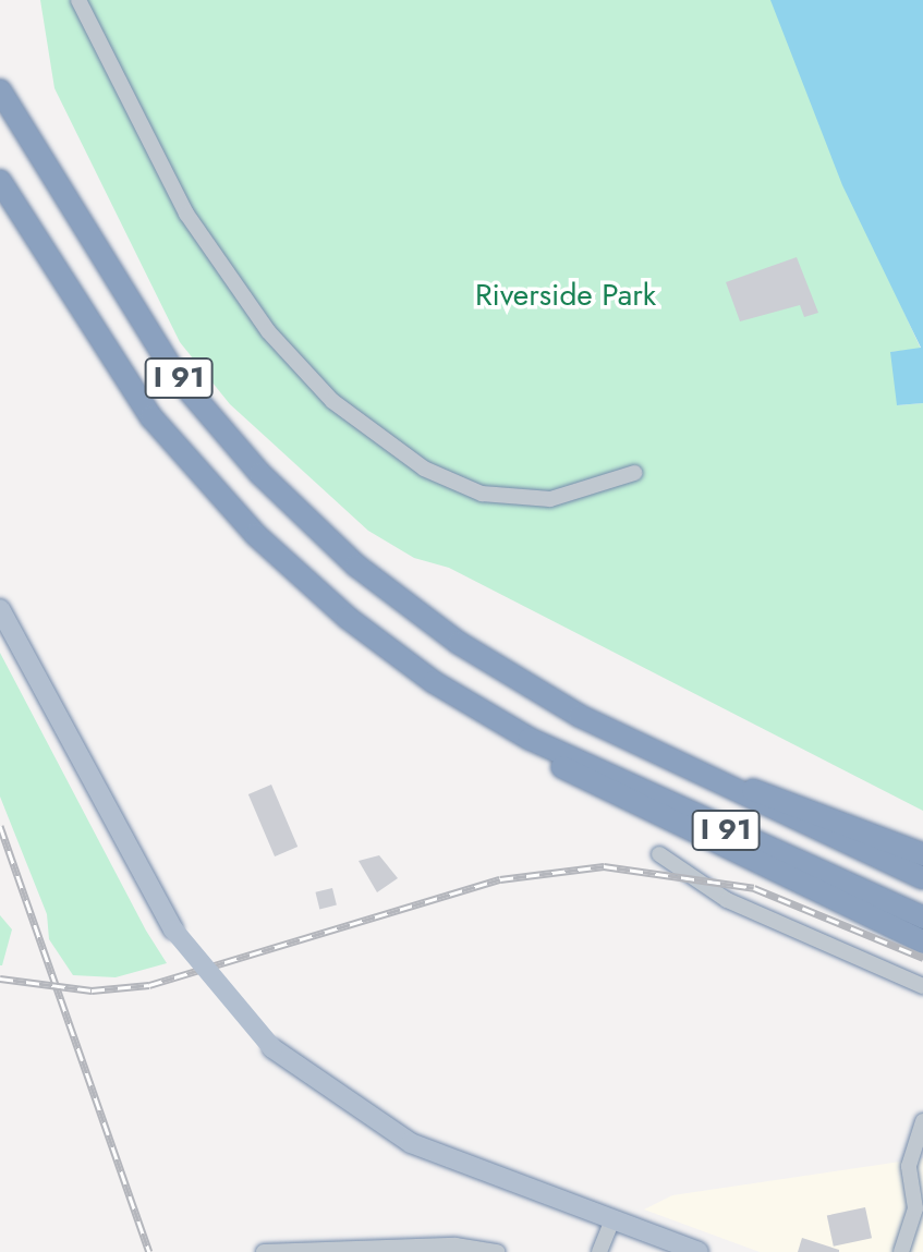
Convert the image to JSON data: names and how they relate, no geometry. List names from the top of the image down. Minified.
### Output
{"streets":{"highway":["I 91"]},"parks":["Riverside Park"]}
